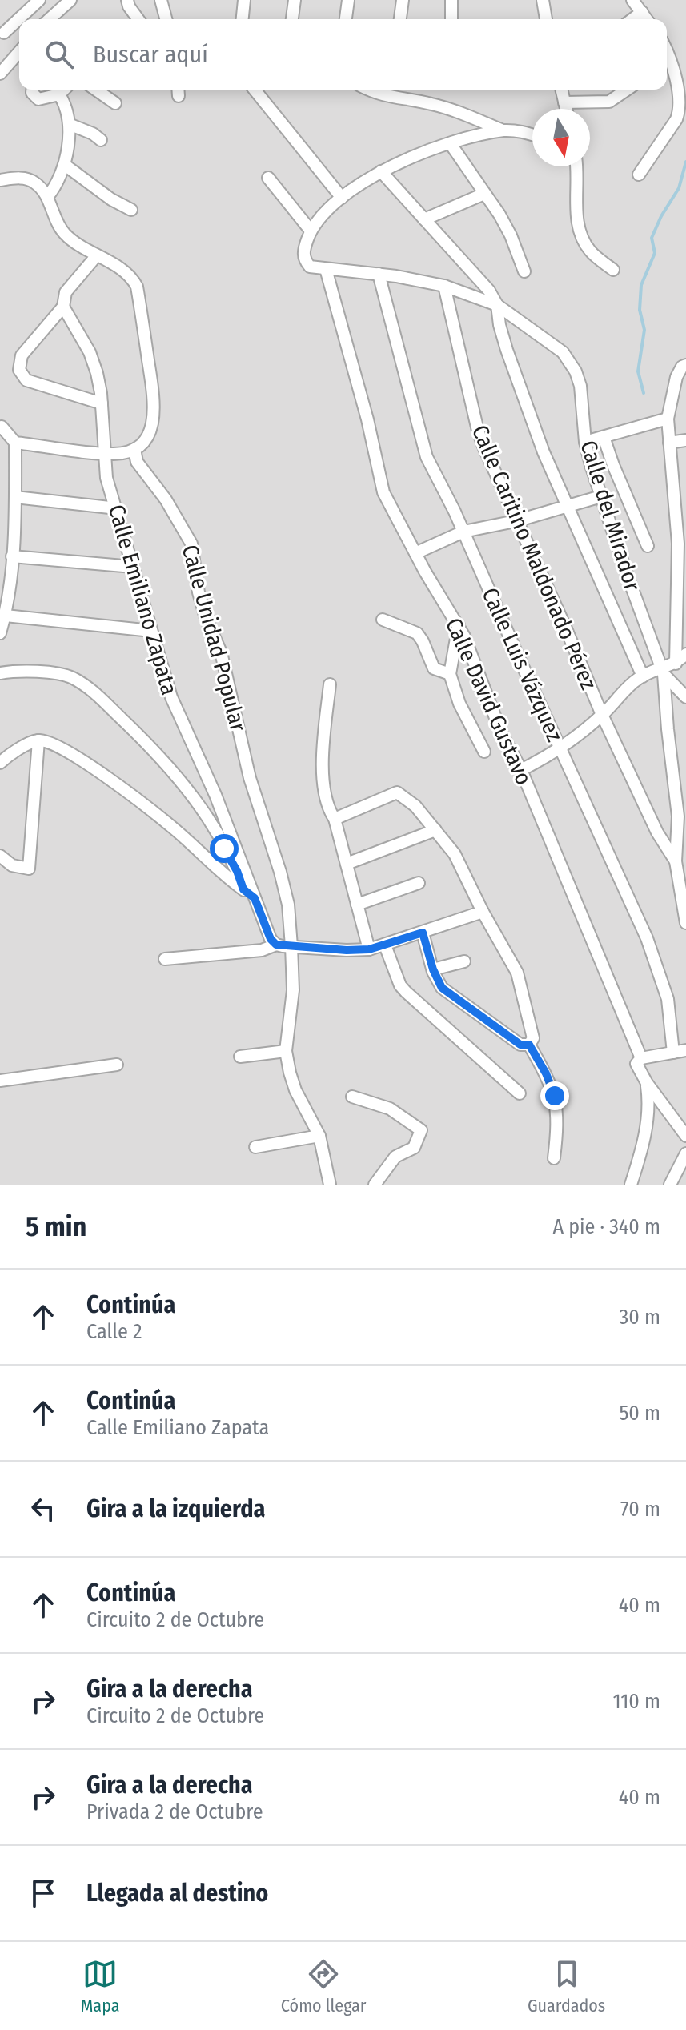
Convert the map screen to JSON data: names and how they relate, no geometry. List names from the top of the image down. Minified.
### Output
{"streets":{"street":["Calle del Mirador","Calle Caritino Maldonado Pérez","Calle Emiliano Zapata","Calle Unidad Popular","Calle Luis Vázquez","Calle David Gustavo"]},"crossings":[["Calle del Mirador","Calle Caritino Maldonado Pérez"],["Calle del Mirador","Calle Luis Vázquez"],["Calle del Mirador","Calle David Gustavo"]],"north":"bottom","page":{"search":"Buscar aquí","heading":["5 min","A pie · 340 m"],"list":[["Continúa","Calle 2","30 m"],["Continúa","Calle Emiliano Zapata","50 m"],["Gira a la izquierda","70 m"],["Continúa","Circuito 2 de Octubre","40 m"],["Gira a la derecha","Circuito 2 de Octubre","110 m"],["Gira a la derecha","Privada 2 de Octubre","40 m"],"Llegada al destino"],"nav":["Mapa","Cómo llegar","Guardados"]}}
